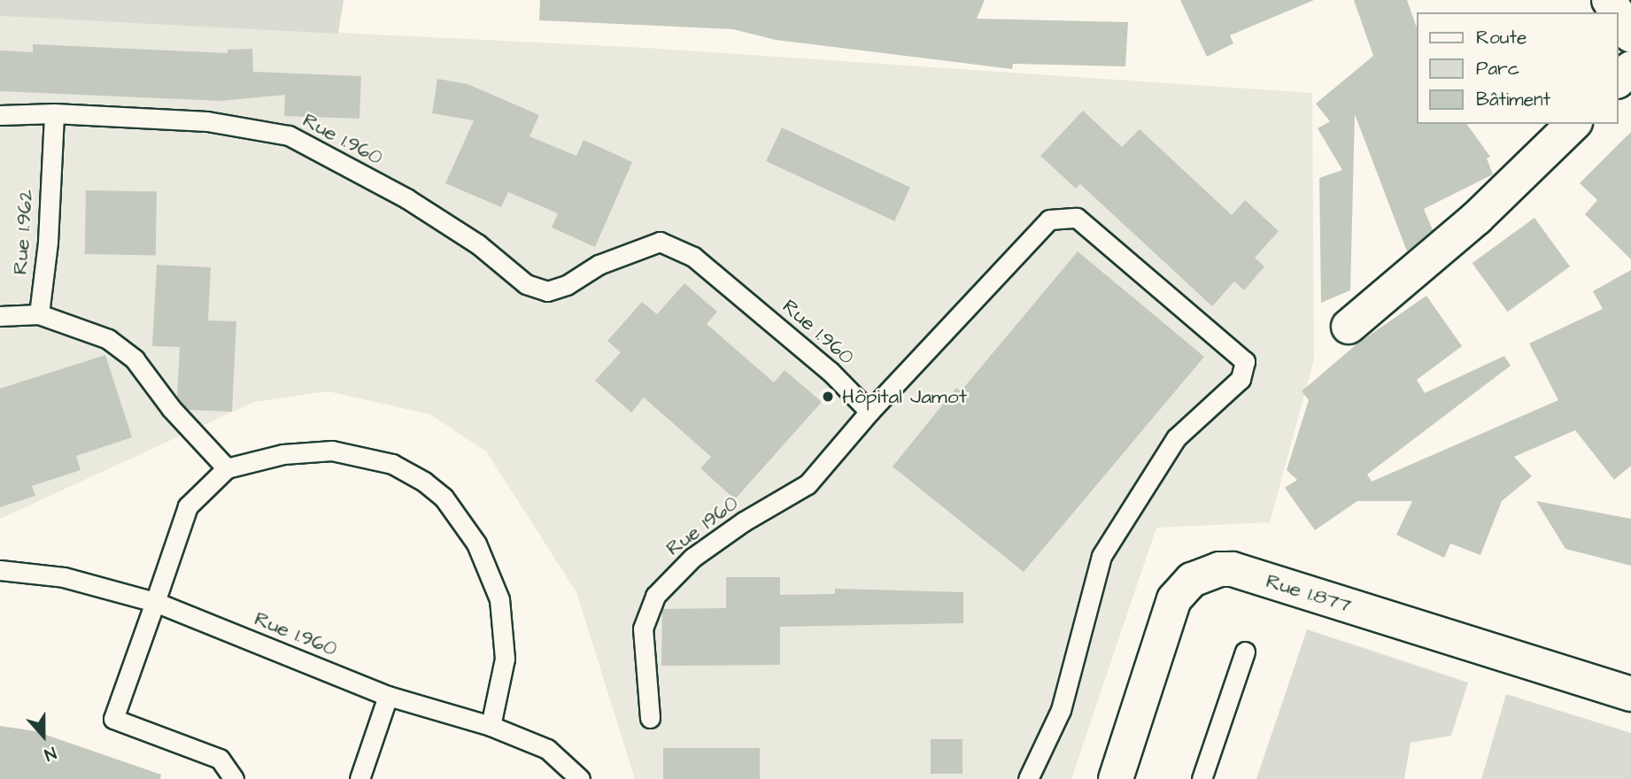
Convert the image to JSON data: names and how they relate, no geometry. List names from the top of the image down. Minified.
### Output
{"streets":{"street":["Rue 1.877"],"lane":["Rue 1.960","Rue 1.962","Rue 1960"]},"crossings":[["Rue 1.960","Rue 1.962"],["Rue 1.960","Rue 1960"]],"places":["Hôpital Jamot"],"legend":["Route","Parc","Bâtiment"],"north":"bottom"}
